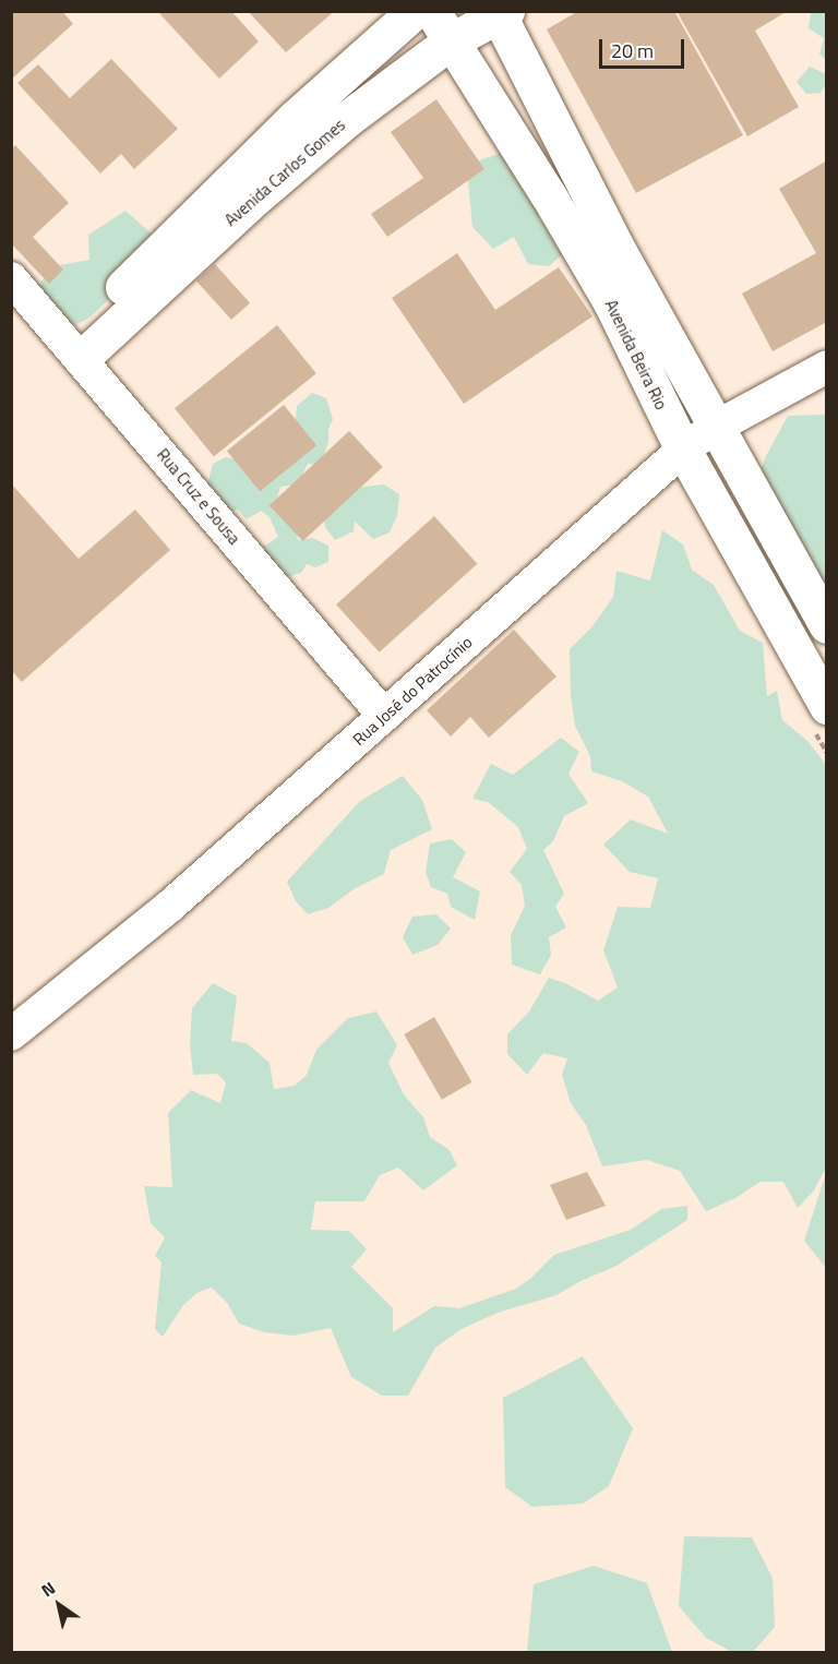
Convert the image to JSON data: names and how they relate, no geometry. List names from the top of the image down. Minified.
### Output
{"streets":{"main road":["Avenida Carlos Gomes","Avenida Beira Rio"],"street":["Rua Cruz e Sousa","Rua José do Patrocínio"]},"crossings":[["Avenida Carlos Gomes","Avenida Beira Rio"],["Avenida Carlos Gomes","Rua Cruz e Sousa"],["Avenida Beira Rio","Rua José do Patrocínio"],["Rua Cruz e Sousa","Rua José do Patrocínio"]],"scale_bar":"20 m","north":"top left"}
